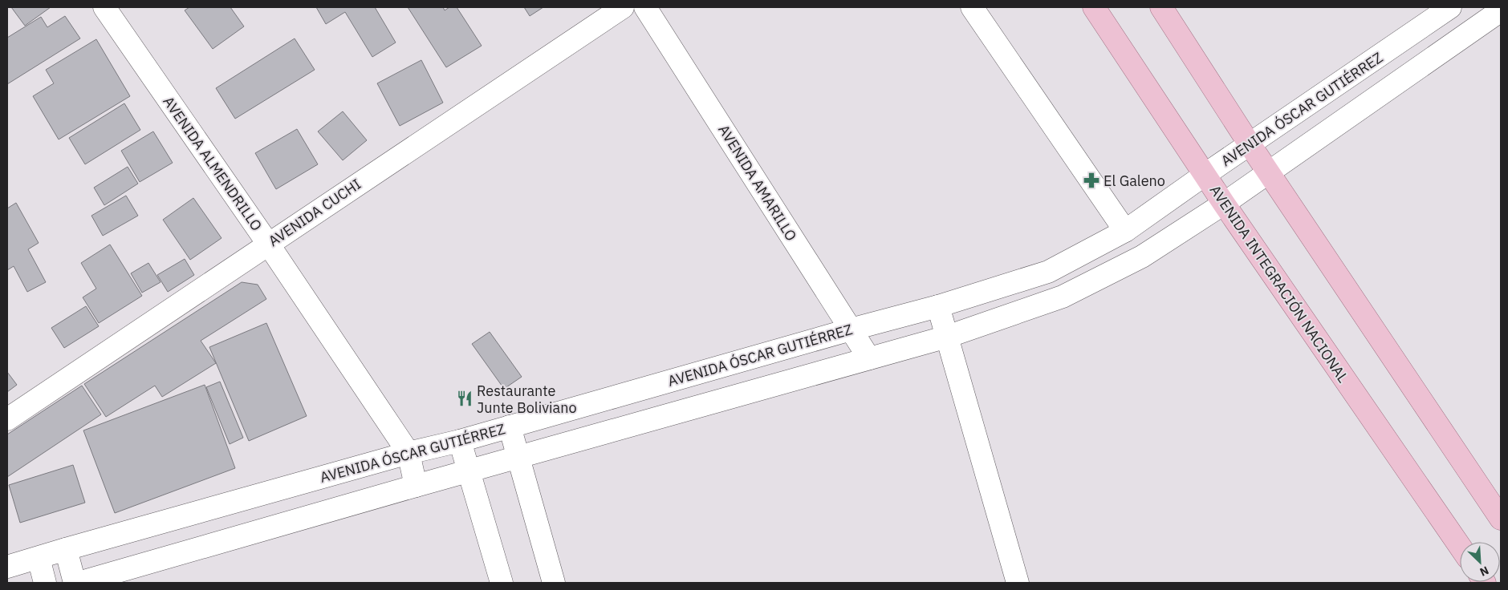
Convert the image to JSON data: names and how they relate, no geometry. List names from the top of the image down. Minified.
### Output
{"streets":{"main road":["AVENIDA INTEGRACIÓN NACIONAL"],"street":["AVENIDA ÓSCAR GUTIÉRREZ","AVENIDA ALMENDRILLO","AVENIDA AMARILLO","AVENIDA CUCHI"]},"crossings":[["AVENIDA ÓSCAR GUTIÉRREZ","AVENIDA ALMENDRILLO"],["AVENIDA ÓSCAR GUTIÉRREZ","AVENIDA AMARILLO"],["AVENIDA ÓSCAR GUTIÉRREZ","AVENIDA INTEGRACIÓN NACIONAL"],["AVENIDA ALMENDRILLO","AVENIDA CUCHI"]],"places":{"pharmacy":["El Galeno"],"restaurant":["Restaurante Junte Boliviano"]},"north":"bottom right"}
